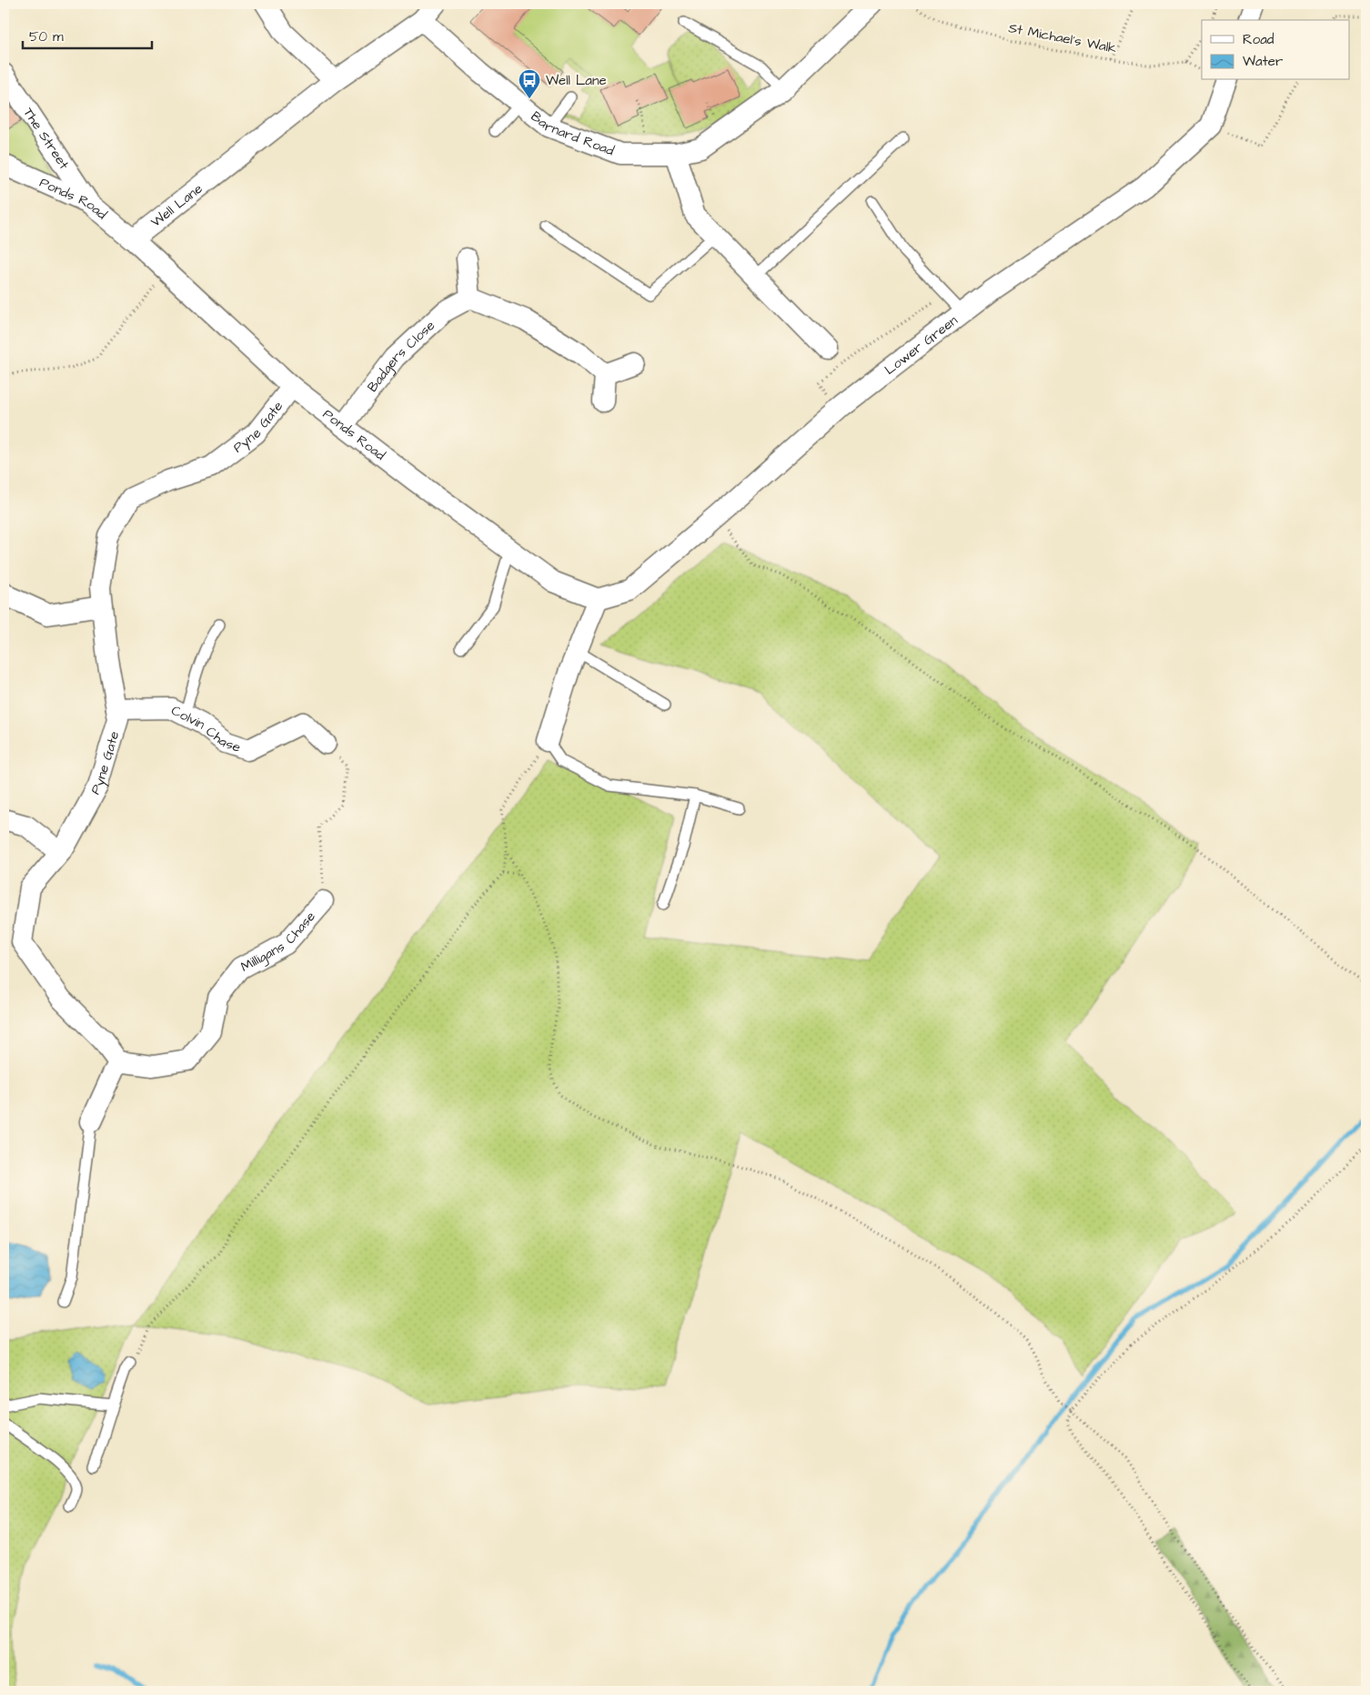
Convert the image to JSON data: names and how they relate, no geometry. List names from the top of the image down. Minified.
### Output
{"streets":{"street":["Barnard Road","The Street","Ponds Road","Well Lane","Lower Green","Badgers Close","Pyne Gate","Colvin Chase","Milligans Chase"],"path":["St Michael's Walk"]},"crossings":[["Barnard Road","Well Lane"],["The Street","Ponds Road"],["Ponds Road","Well Lane"],["Ponds Road","Lower Green"],["Ponds Road","Badgers Close"],["Ponds Road","Pyne Gate"],["Pyne Gate","Colvin Chase"],["Pyne Gate","Milligans Chase"]],"places":{"bus stop":["Well Lane"]},"legend":["Road","Water"],"scale_bar":"50 m"}
